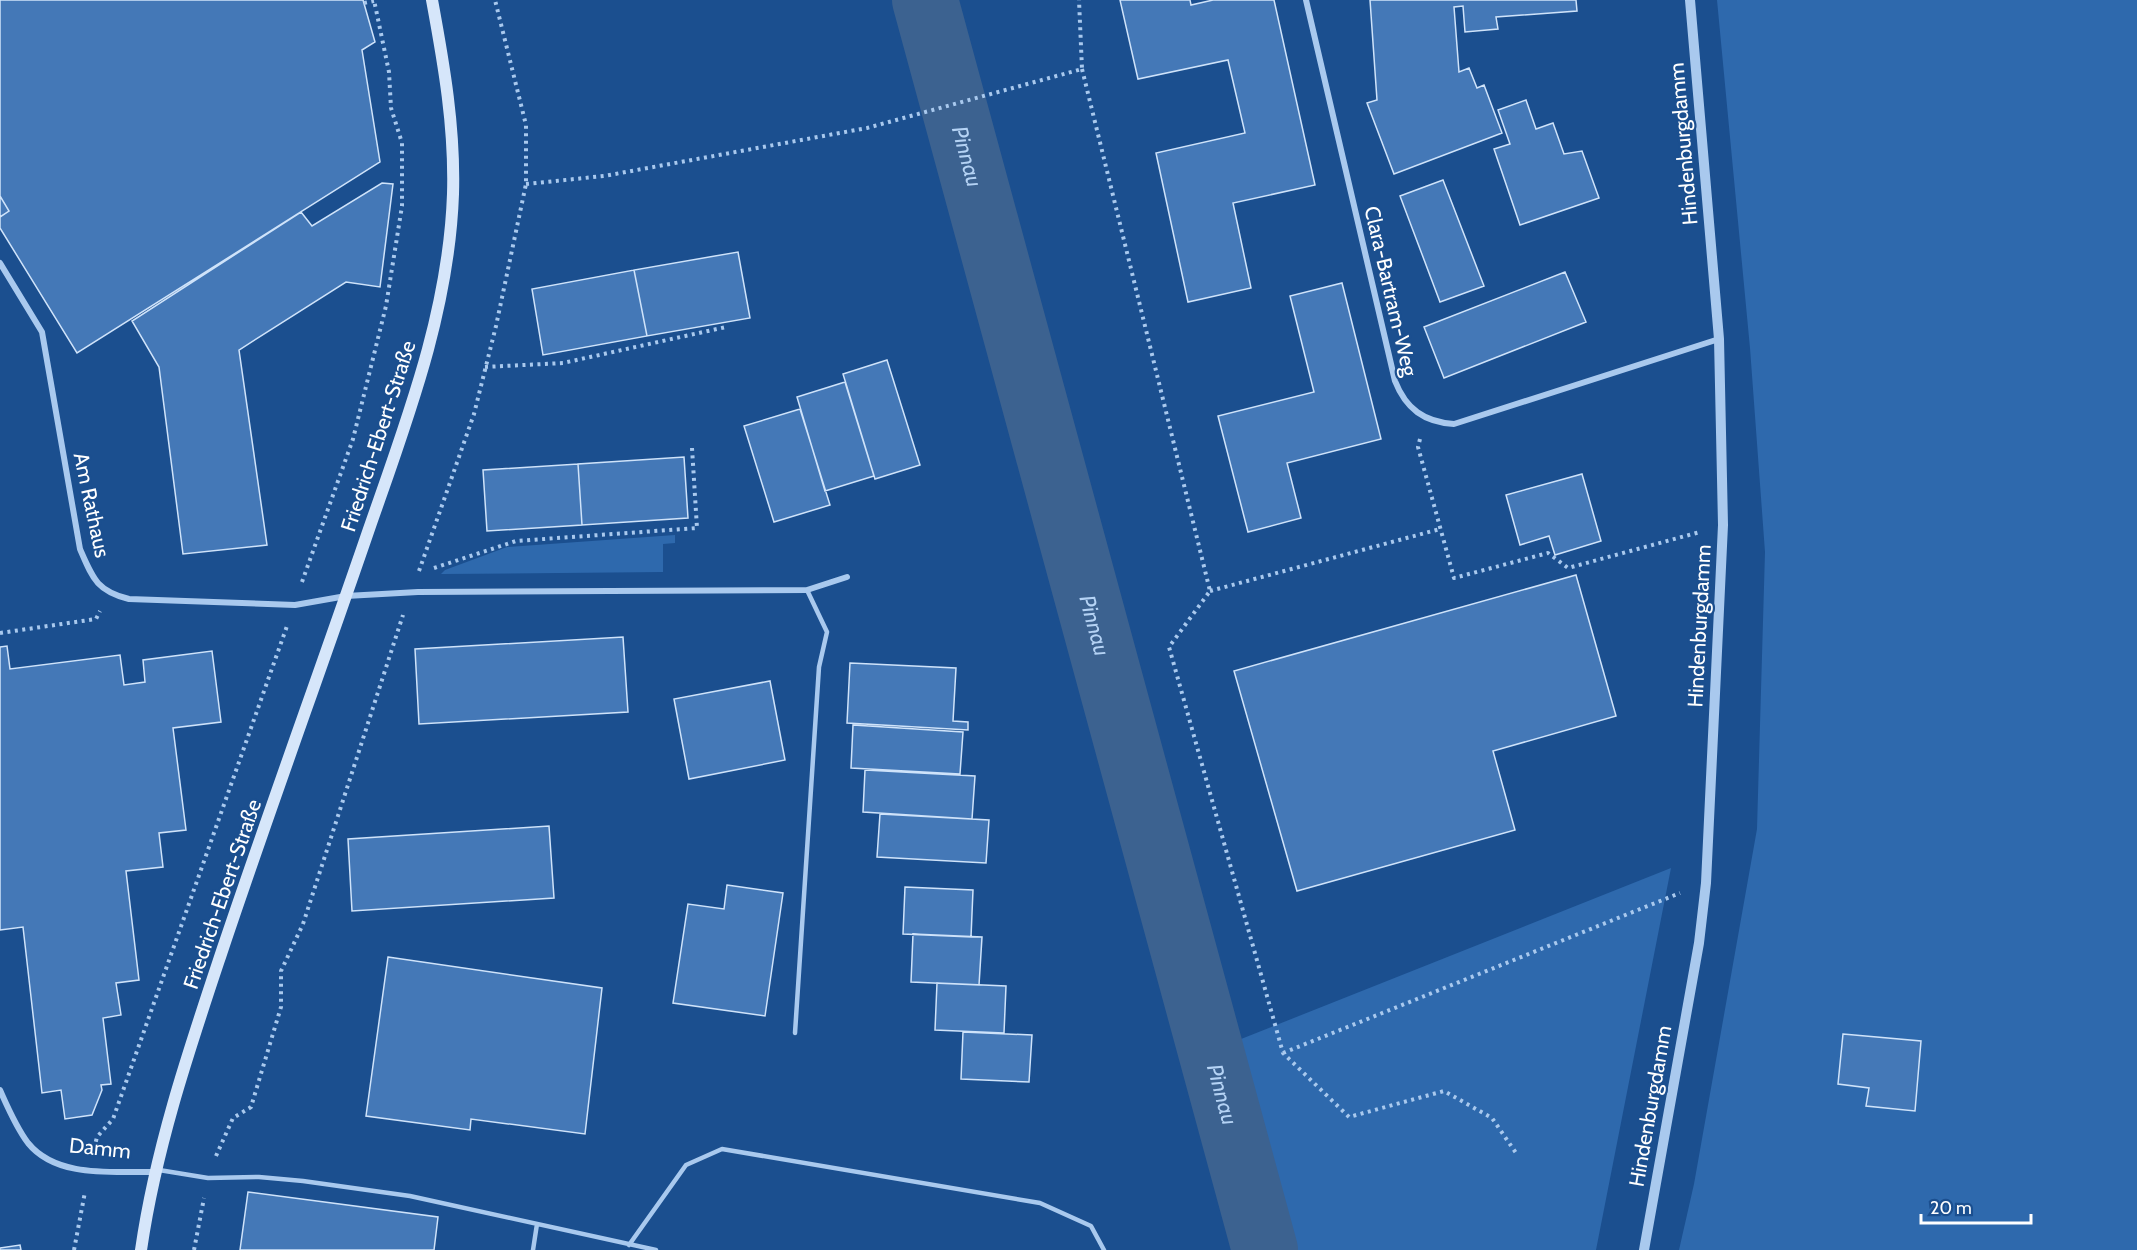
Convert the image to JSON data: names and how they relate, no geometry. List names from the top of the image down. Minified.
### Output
{"streets":{"main road":["Friedrich-Ebert-Straße","Damm"],"street":["Hindenburgdamm","Clara-Bartram-Weg","Am Rathaus"]},"crossings":[["Friedrich-Ebert-Straße","Damm"]],"water":["Pinnau"],"scale_bar":"20 m"}
